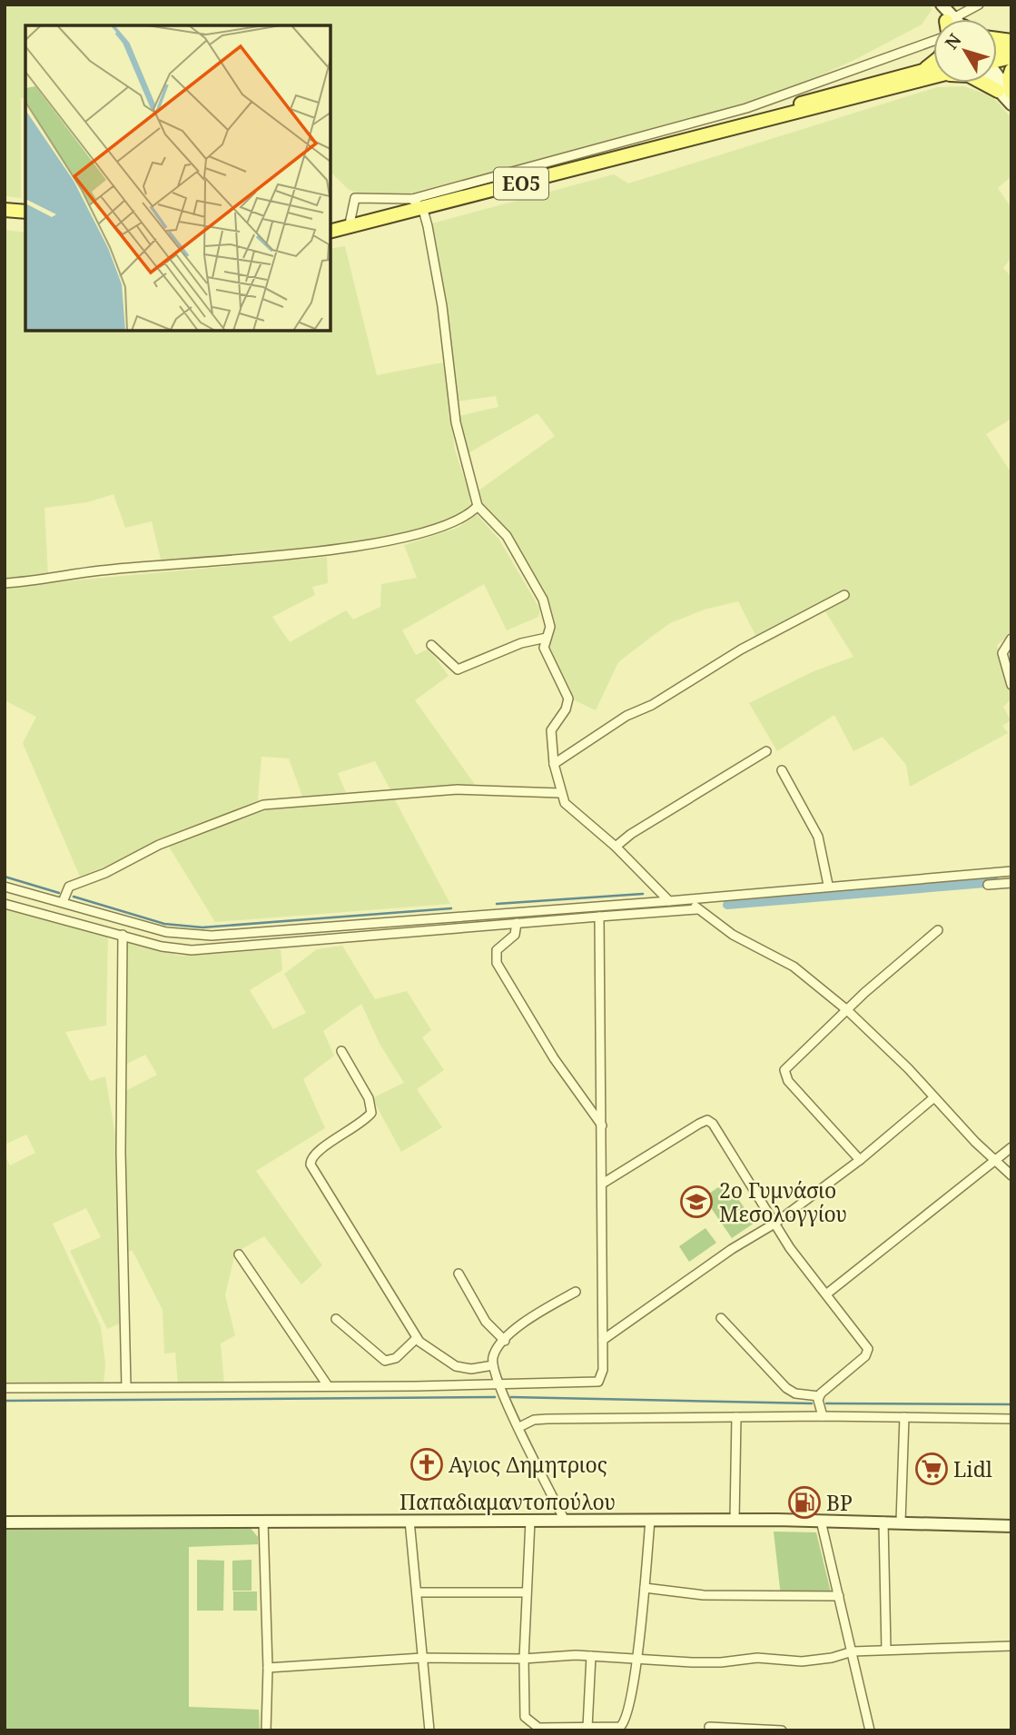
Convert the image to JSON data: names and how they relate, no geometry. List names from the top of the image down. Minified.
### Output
{"streets":{"main road":["ΕΟ5","Παπαδιαμαντοπούλου"]},"places":{"school or university":["2ο Γυμνάσιο Μεσολογγίου"],"church":["Αγιος Δημητριος"],"supermarket":["Lidl"],"fuel station":["BP"]},"north":"top left"}
